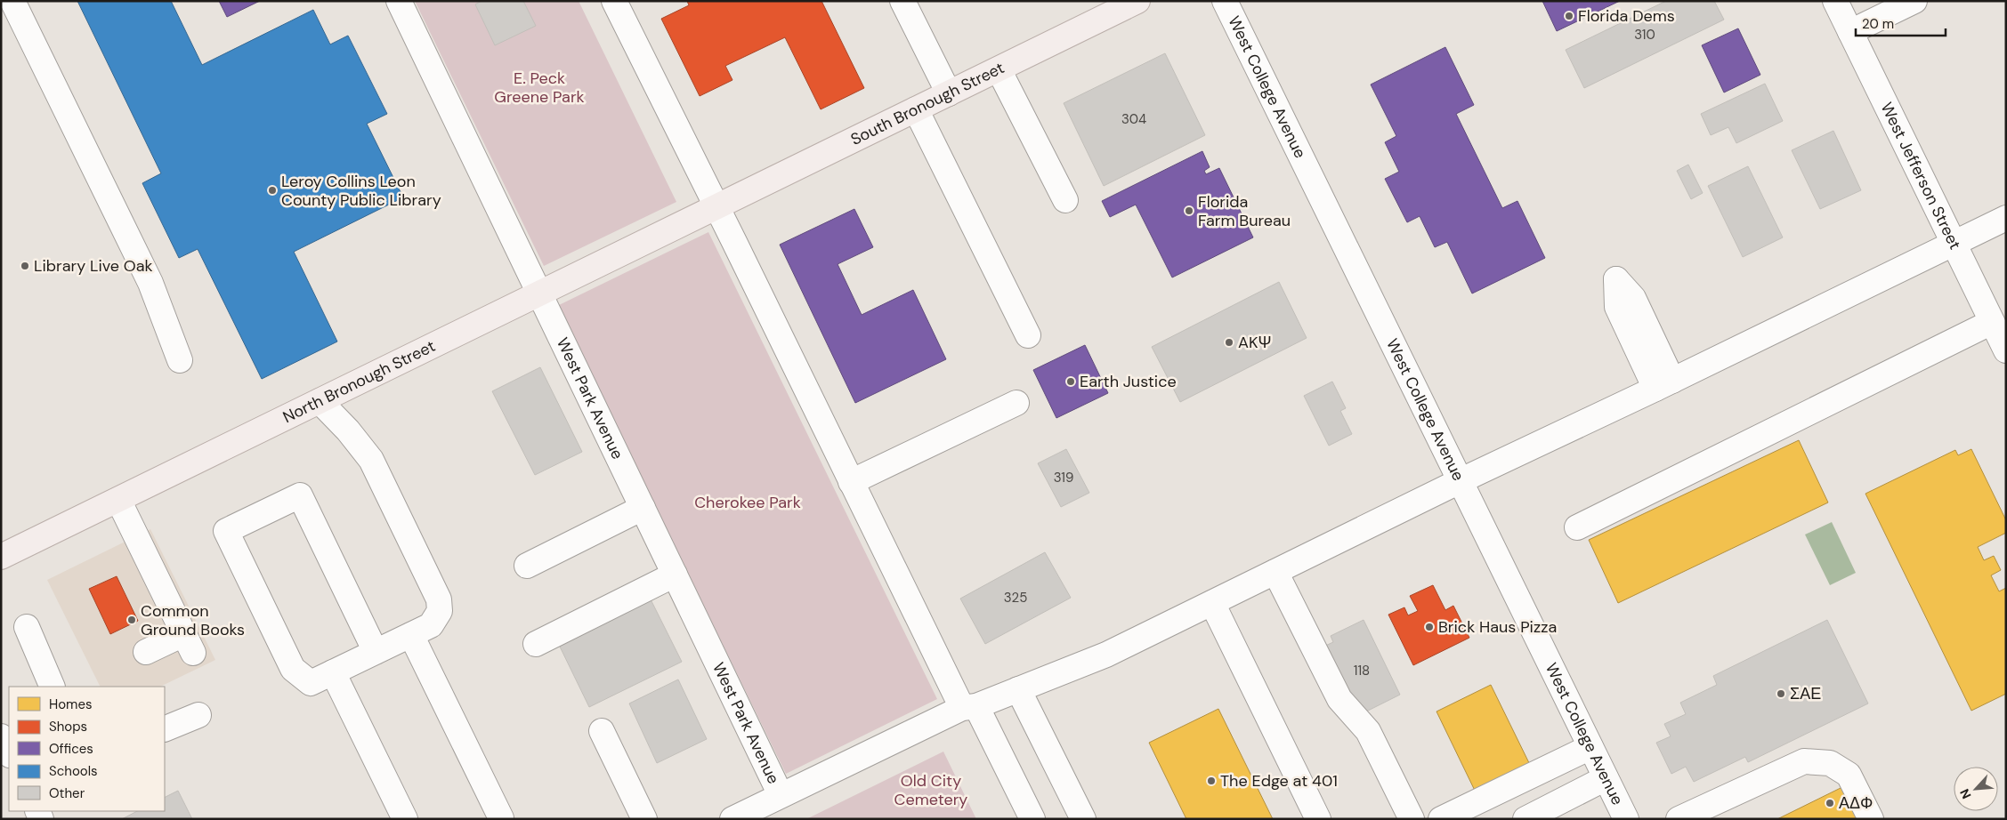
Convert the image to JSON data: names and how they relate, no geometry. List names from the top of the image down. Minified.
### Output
{"streets":{"main road":["South Bronough Street","North Bronough Street"],"street":["West College Avenue","West Jefferson Street","West Park Avenue"]},"crossings":[["South Bronough Street","North Bronough Street"],["North Bronough Street","West Park Avenue"]],"parks":["E. Peck Greene Park","Cherokee Park","Old City Cemetery"],"places":["Florida Dems","Leroy Collins Leon County Public Library","Florida Farm Bureau","Library Live Oak","AKΨ","Earth Justice","Common Ground Books","Brick Haus Pizza","ΣΑΕ","The Edge at 401","ΑΔΦ"],"house_numbers":["310","304","319","325","118"],"legend":["Homes","Shops","Offices","Schools","Other"],"scale_bar":"20 m","north":"bottom left"}
